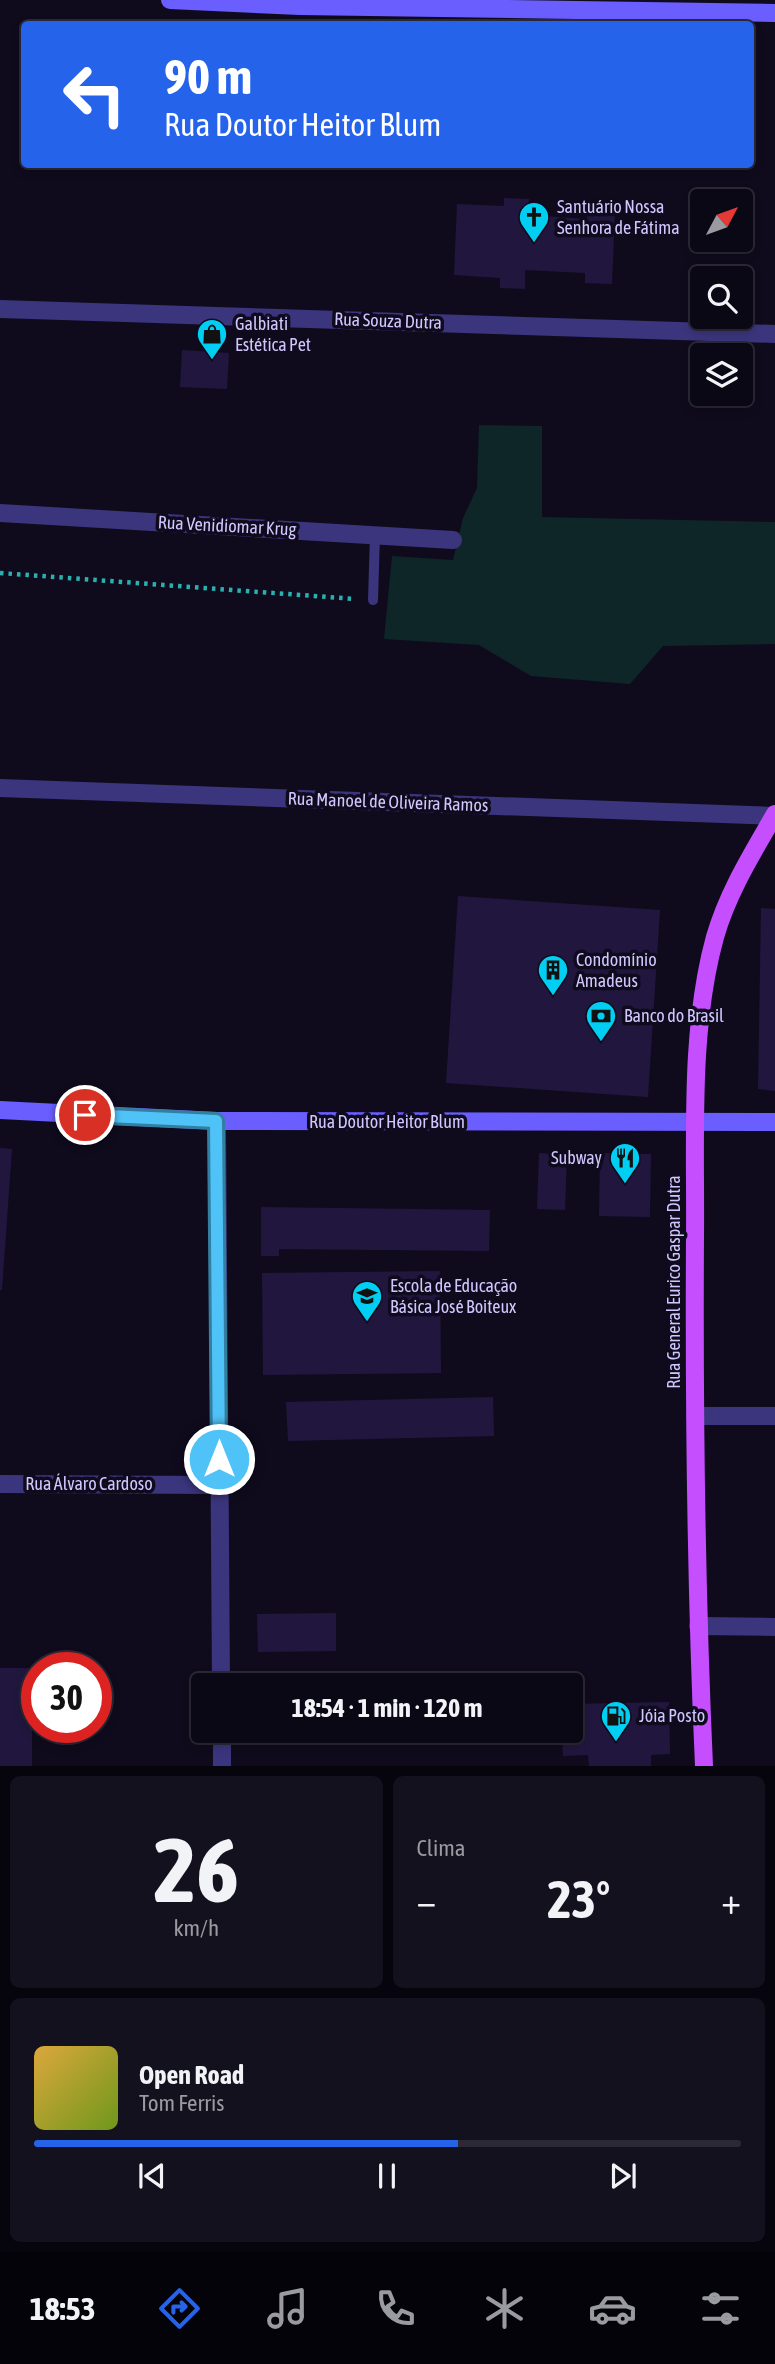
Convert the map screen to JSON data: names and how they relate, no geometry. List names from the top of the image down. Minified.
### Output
{"streets":{"main road":["Rua General Eurico Gaspar Dutra"],"street":["Rua Souza Dutra","Rua Venidiomar Krug","Rua Manoel de Oliveira Ramos","Rua Doutor Heitor Blum","Rua Álvaro Cardoso"]},"crossings":[["Rua Manoel de Oliveira Ramos","Rua General Eurico Gaspar Dutra"],["Rua Doutor Heitor Blum","Rua General Eurico Gaspar Dutra"]],"places":{"church":["Santuário Nossa Senhora de Fátima"],"shop":["Galbiati Estética Pet"],"building":["Condomínio Amadeus"],"bank":["Banco do Brasil"],"restaurant":["Subway"],"school or university":["Escola de Educação Básica José Boiteux"],"fuel station":["Jóia Posto"]},"north":"top right","page":{"turn":["90 m","Rua Doutor Heitor Blum"],"limit":"30","trip":"18:54 · 1 min · 120 m","tile":[["26","km/h"],"Clima"],"heat":["−","23°","+"],"song":["Open Road","Tom Ferris"],"tabs":"18:53"}}
